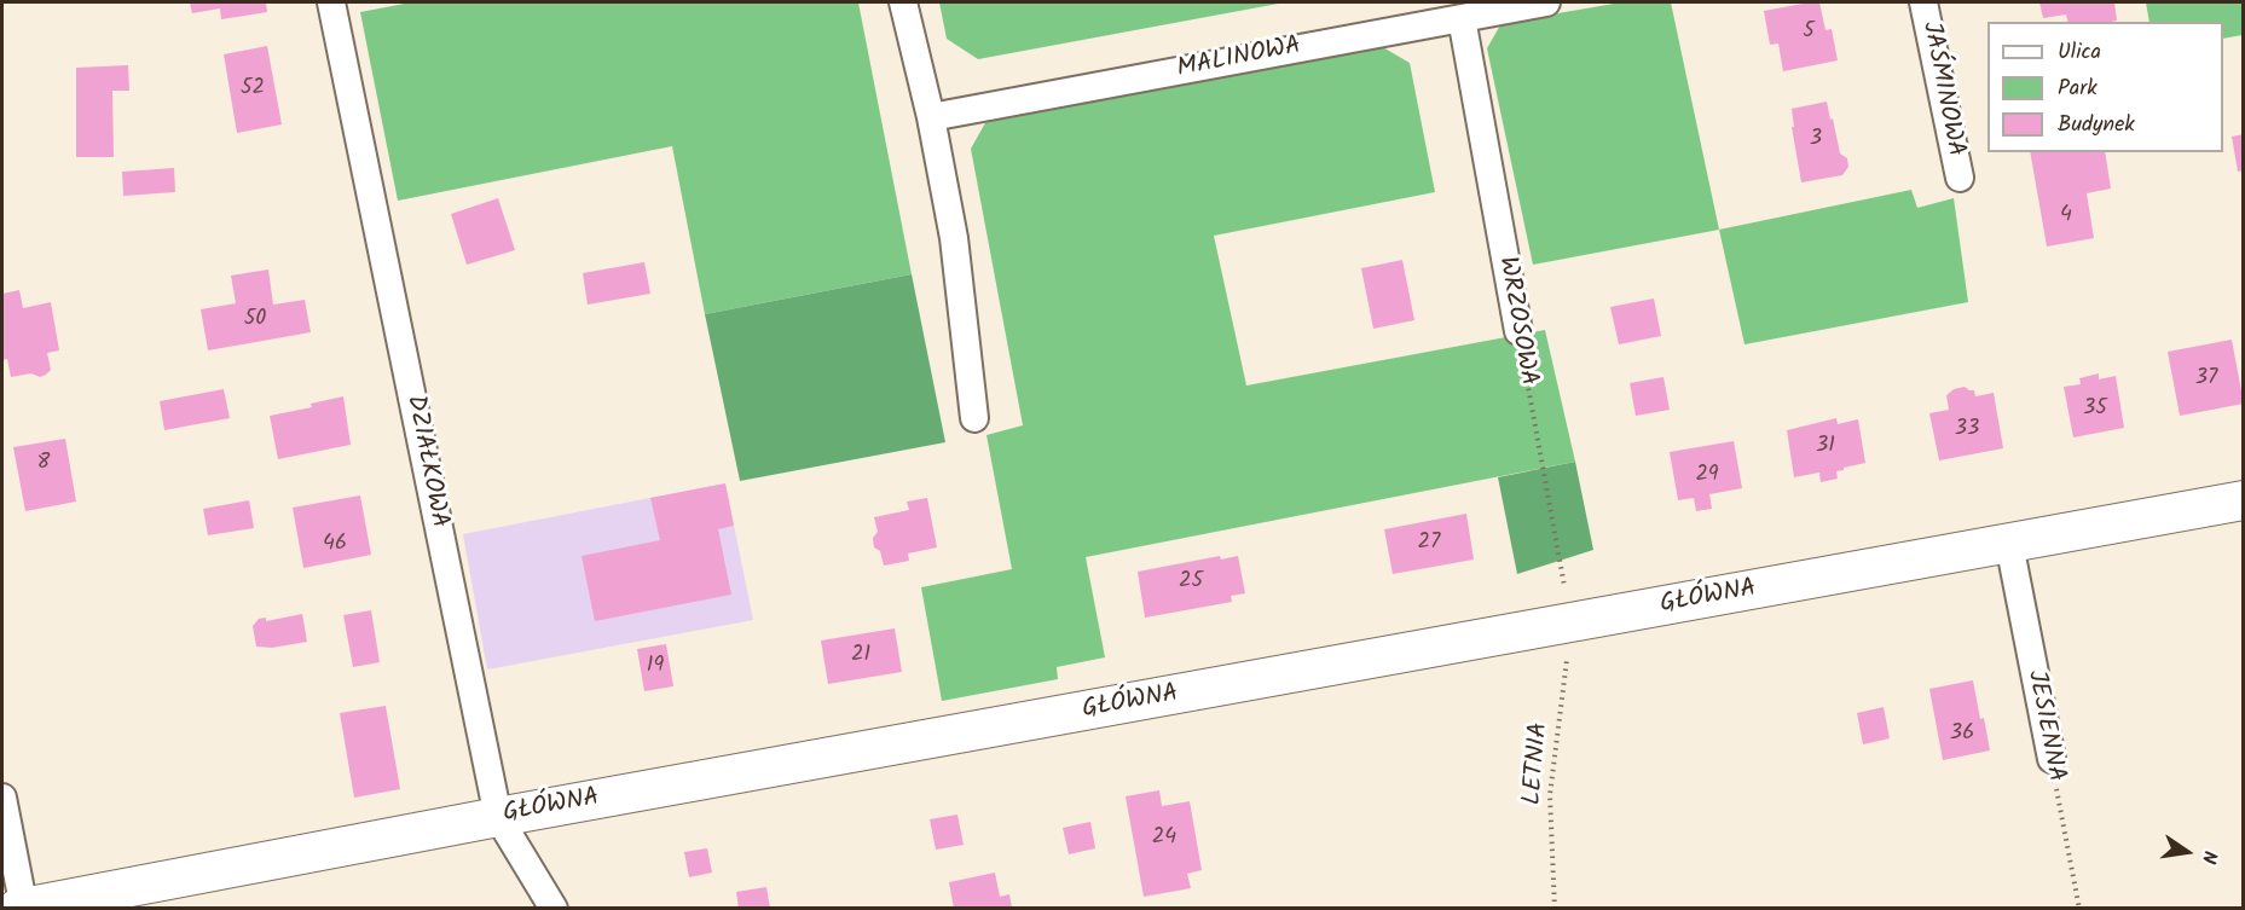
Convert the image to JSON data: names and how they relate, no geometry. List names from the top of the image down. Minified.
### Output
{"streets":{"street":["MALINOWA","JAŚMINOWA","WRZOSOWA","DZIAŁKOWA","GŁÓWNA","JESIENNA"],"path":["LETNIA"]},"crossings":[["MALINOWA","WRZOSOWA"],["WRZOSOWA","GŁÓWNA"],["WRZOSOWA","LETNIA"],["DZIAŁKOWA","GŁÓWNA"],["GŁÓWNA","JESIENNA"],["GŁÓWNA","LETNIA"]],"house_numbers":["5","52","3","4","50","37","35","33","31","8","29","27","46","25","21","19","36","24"],"legend":["Ulica","Park","Budynek"],"north":"right"}
